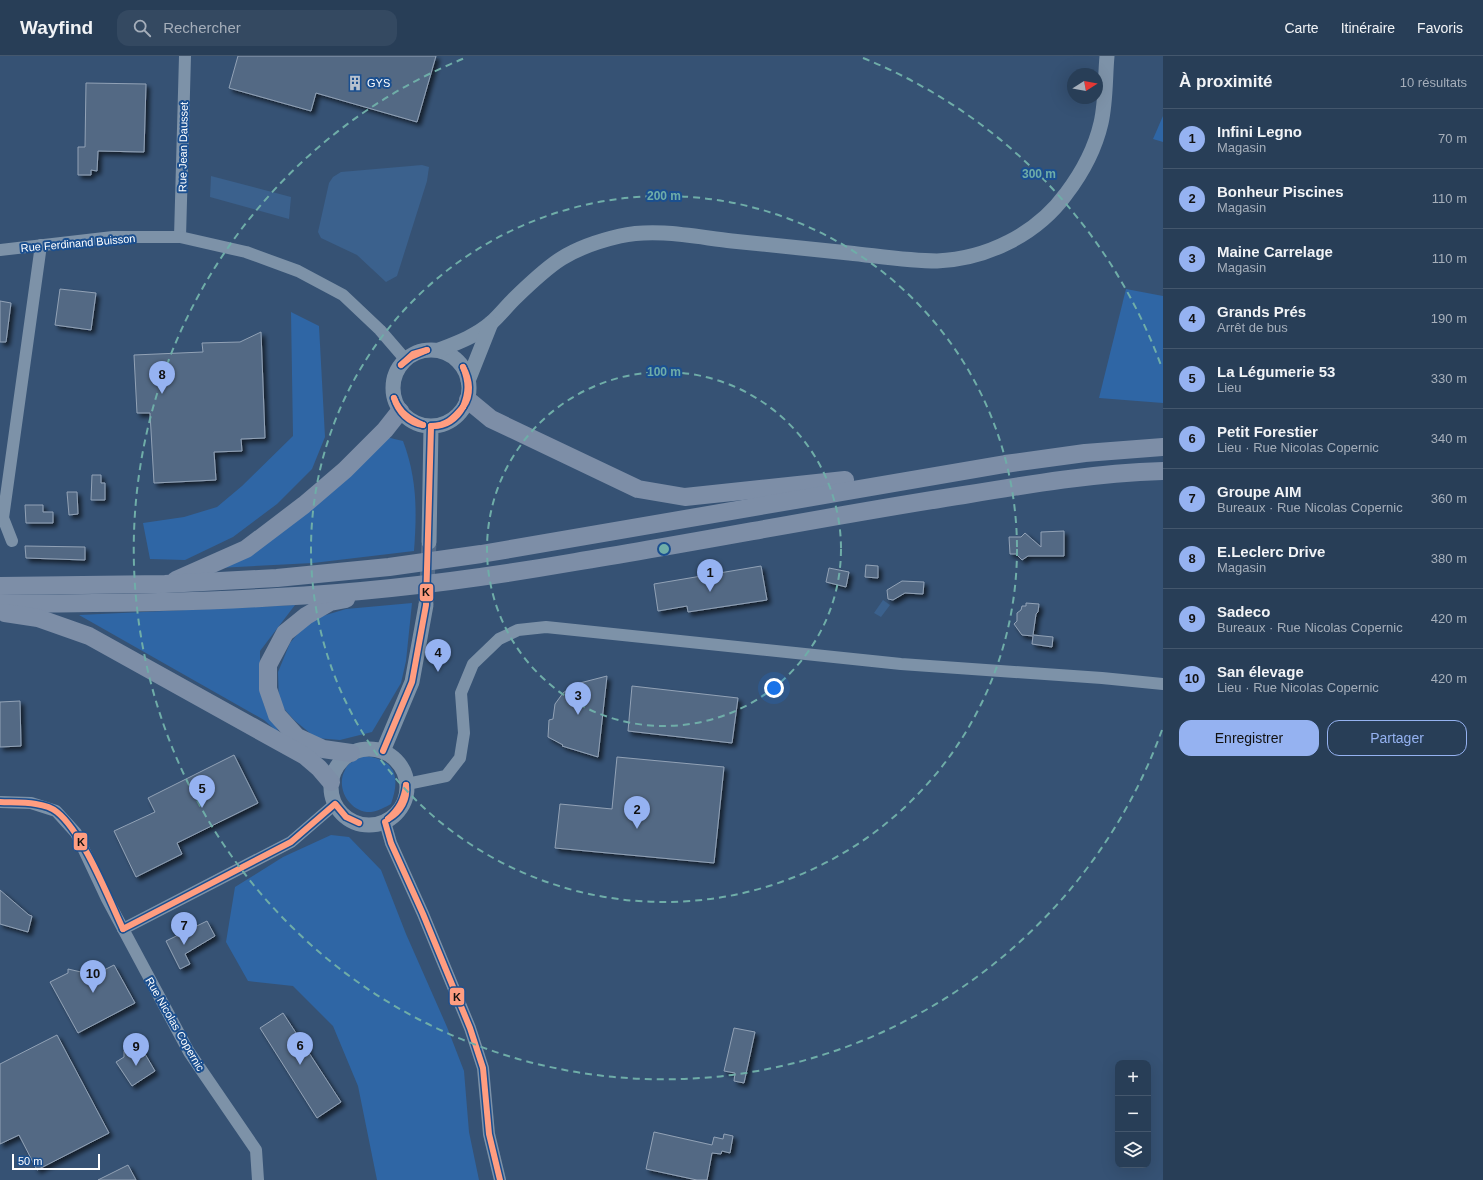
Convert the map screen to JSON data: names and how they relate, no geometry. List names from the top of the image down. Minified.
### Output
{"streets":{"street":["Rue Jean Dausset","Rue Ferdinand Buisson","Rue Nicolas Copernic"]},"crossings":[["Rue Jean Dausset","Rue Ferdinand Buisson"]],"places":{"building":["GYS"]},"lines":["transit line K"],"scale_bar":"50 m","north":"right","page":{"header":"Wayfind","search":"Rechercher","nav":["Carte","Itinéraire","Favoris"],"heading":["À proximité","10 résultats"],"list":[{"mark":"1","name":"Infini Legno","note":"Magasin","value":"70 m"},{"mark":"2","name":"Bonheur Piscines","note":"Magasin","value":"110 m"},{"mark":"3","name":"Maine Carrelage","note":"Magasin","value":"110 m"},{"mark":"4","name":"Grands Prés","note":"Arrêt de bus","value":"190 m"},{"mark":"5","name":"La Légumerie 53","note":"Lieu","value":"330 m"},{"mark":"6","name":"Petit Forestier","note":"Lieu · Rue Nicolas Copernic","value":"340 m"},{"mark":"7","name":"Groupe AIM","note":"Bureaux · Rue Nicolas Copernic","value":"360 m"},{"mark":"8","name":"E.Leclerc Drive","note":"Magasin","value":"380 m"},{"mark":"9","name":"Sadeco","note":"Bureaux · Rue Nicolas Copernic","value":"420 m"},{"mark":"10","name":"San élevage","note":"Lieu · Rue Nicolas Copernic","value":"420 m"}],"pins":["8","1","4","3","5","2","7","10","6","9"],"buttons":["Enregistrer","Partager"],"map_buttons":["+","−"],"scale":"50 m"},"rings":["300 m","200 m","100 m"]}
